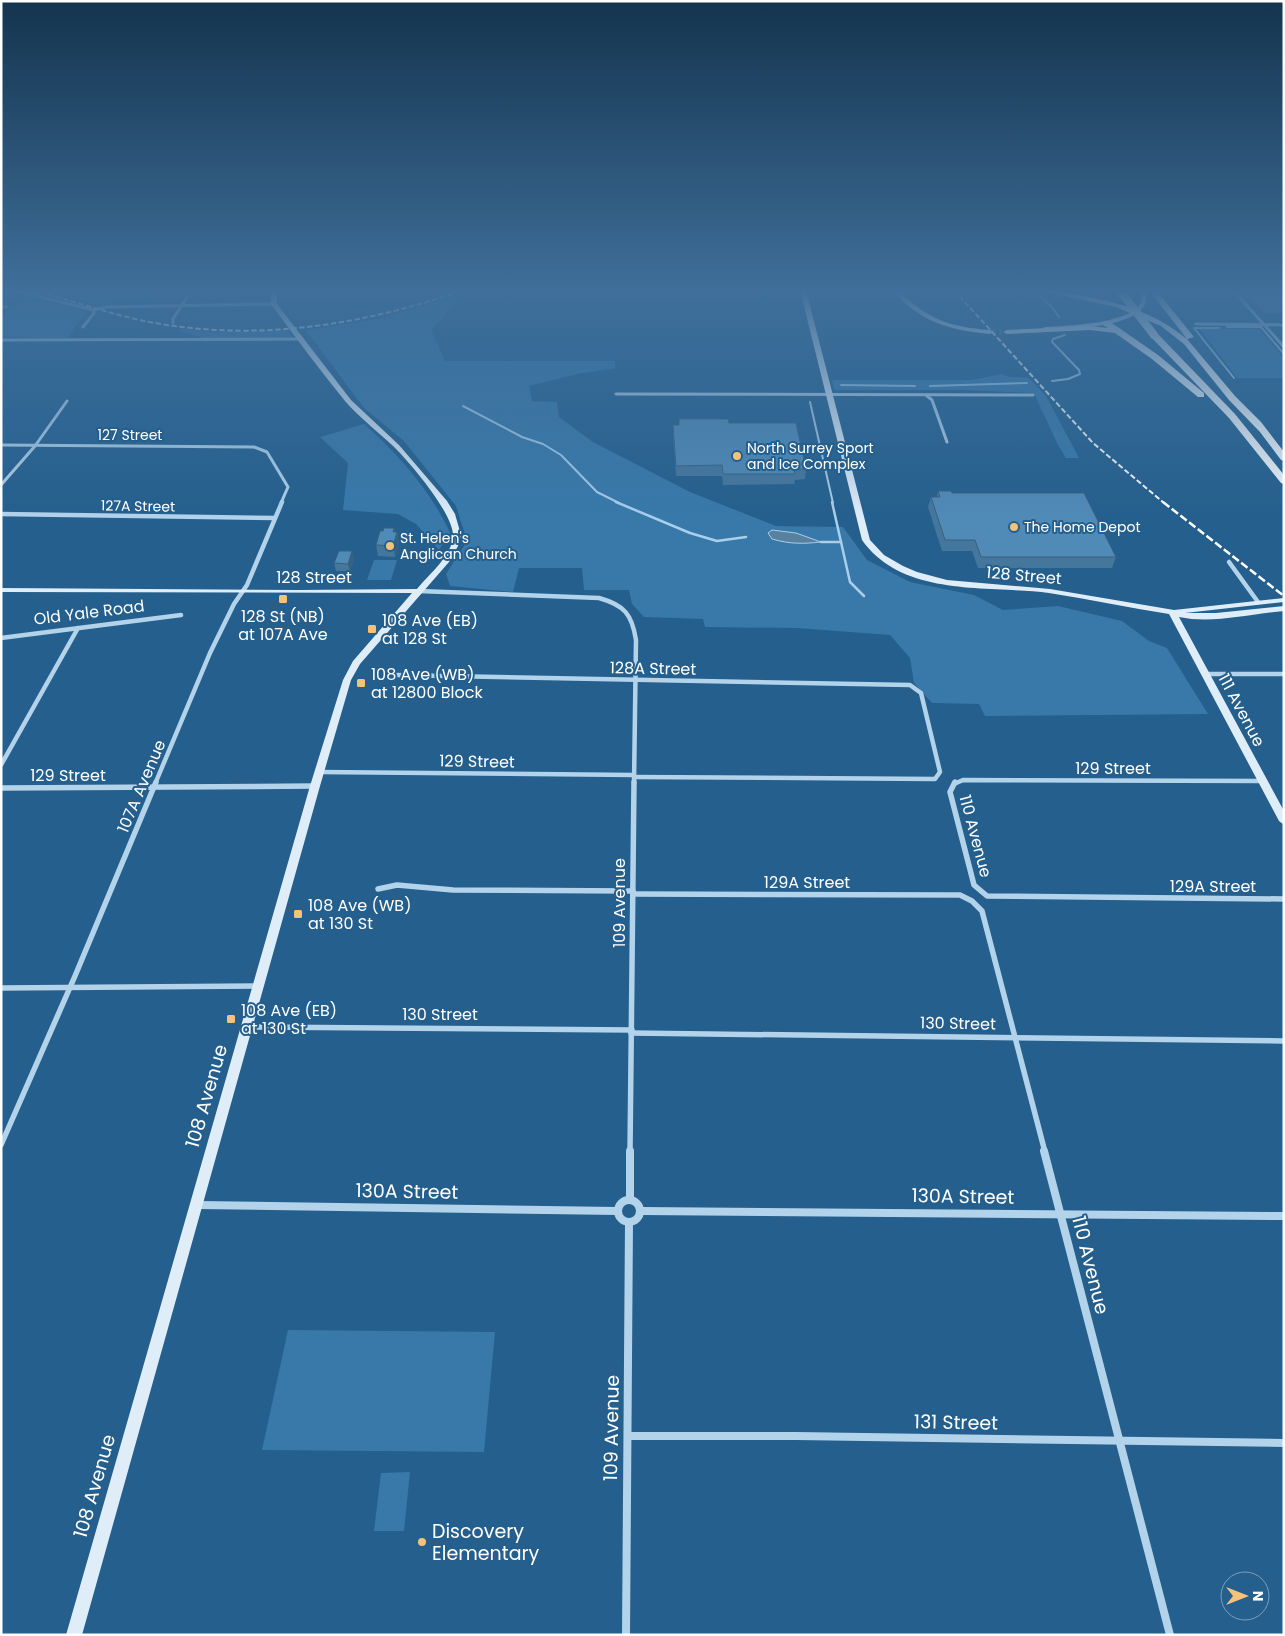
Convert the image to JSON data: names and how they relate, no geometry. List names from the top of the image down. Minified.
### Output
{"streets":{"main road":["128 Street","111 Avenue","108 Avenue"],"street":["127 Street","127A Street","Old Yale Road","128A Street","129 Street","107A Avenue","110 Avenue","129A Street","109 Avenue","130 Street","130A Street","131 Street"]},"crossings":[["127 Street","107A Avenue"],["127A Street","107A Avenue"],["128 Street","111 Avenue"],["128 Street","107A Avenue"],["128 Street","109 Avenue"],["128 Street","108 Avenue"],["128A Street","129 Street"],["128A Street","109 Avenue"],["111 Avenue","129 Street"],["129 Street","107A Avenue"],["129 Street","110 Avenue"],["129 Street","109 Avenue"],["129 Street","108 Avenue"],["110 Avenue","129A Street"],["110 Avenue","130 Street"],["110 Avenue","130A Street"],["110 Avenue","131 Street"],["129A Street","109 Avenue"],["109 Avenue","130 Street"],["109 Avenue","130A Street"],["109 Avenue","131 Street"],["130 Street","108 Avenue"],["108 Avenue","130A Street"]],"places":{"other":["North Surrey Sport and Ice Complex","The Home Depot","St. Helen's Anglican Church","Discovery Elementary"],"transit":["128 St (NB) at 107A Ave","108 Ave (EB) at 128 St","108 Ave (WB) at 12800 Block","108 Ave (WB) at 130 St","108 Ave (EB) at 130 St"]},"north":"right"}
